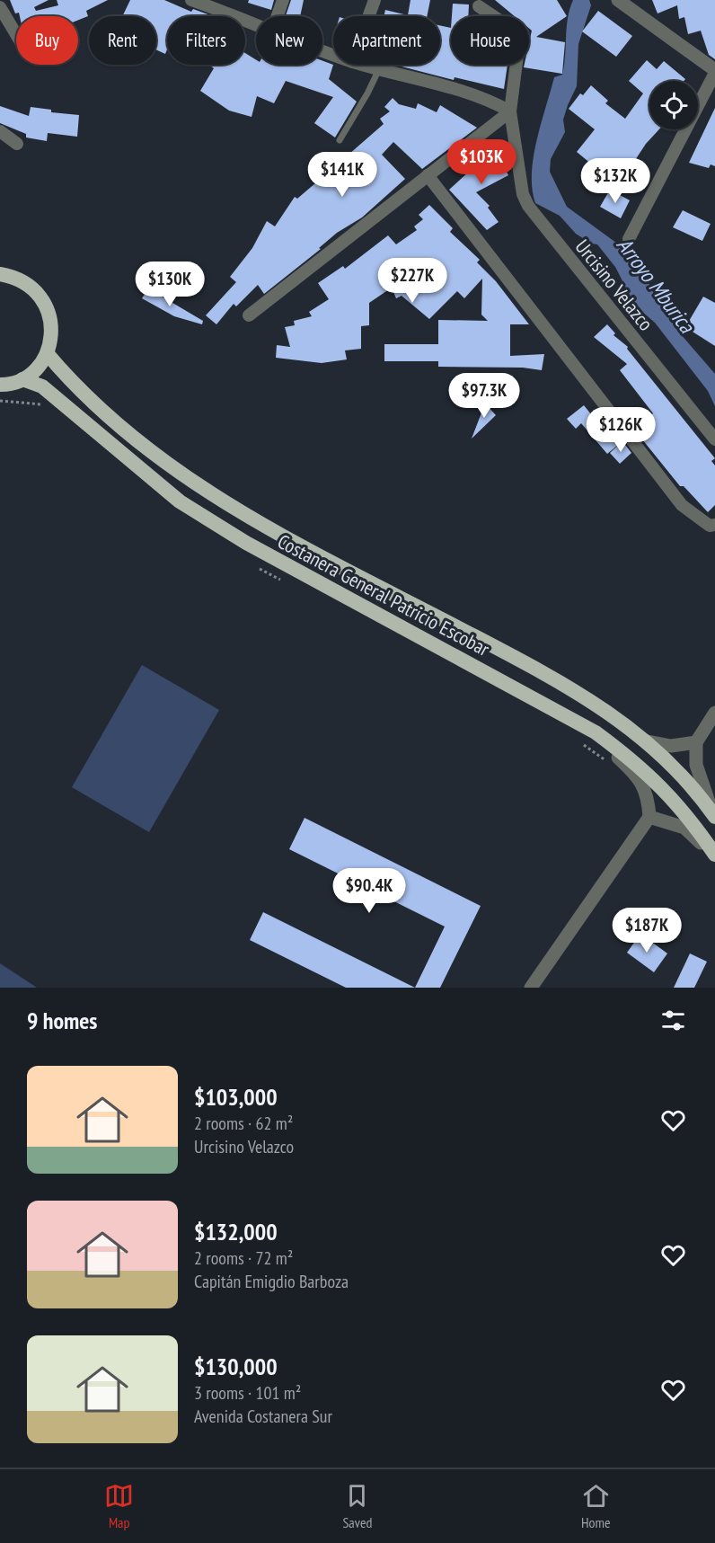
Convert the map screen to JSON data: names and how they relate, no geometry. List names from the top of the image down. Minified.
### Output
{"streets":{"highway":["Costanera General Patricio Escobar"],"street":["Urcisino Velazco"]},"water":["Arroyo Mburica"],"page":{"chip":["Buy","Rent","Filters","New","Apartment","House"],"price":["$103K","$141K","$132K","$227K","$130K","$97.3K","$126K","$90.4K","$187K"],"heading":"9 homes","list":[{"name":"$103,000","note":"2 rooms · 62 m² · Urcisino Velazco"},{"name":"$132,000","note":"2 rooms · 72 m² · Capitán Emigdio Barboza"},{"name":"$130,000","note":"3 rooms · 101 m² · Avenida Costanera Sur"}],"tabs":["Map","Saved","Home"]}}
